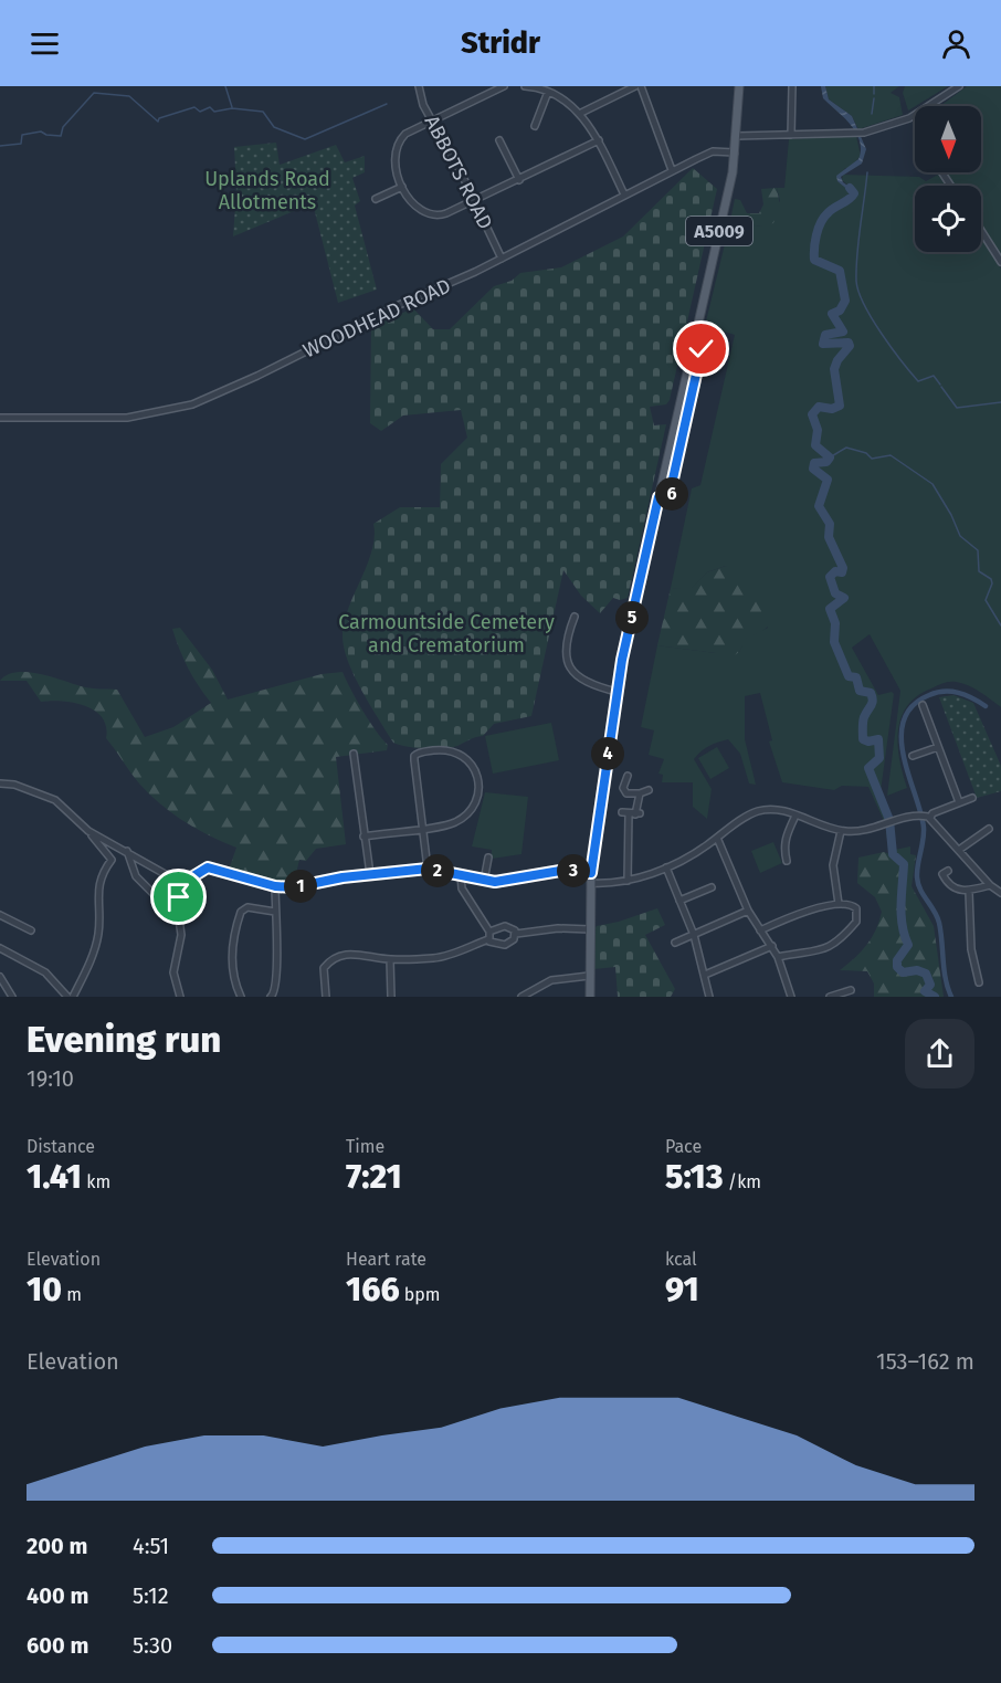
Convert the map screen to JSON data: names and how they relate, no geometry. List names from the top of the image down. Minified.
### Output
{"streets":{"main road":["A5009"],"street":["ABBOTS ROAD","WOODHEAD ROAD"]},"crossings":[["ABBOTS ROAD","WOODHEAD ROAD"],["A5009","WOODHEAD ROAD"]],"parks":["Uplands Road Allotments","Carmountside Cemetery and Crematorium"],"north":"bottom","page":{"header":"Stridr","pins":["6","5","4","2","3","1"],"heading":["Evening run","19:10"],"stats":[["Distance","1.41 km"],["Time","7:21"],["Pace","5:13 /km"],["Elevation","10 m"],["Heart rate","166 bpm"],["kcal","91"]],"chart":["Elevation","153–162 m"],"list":[{"name":"200 m","note":"4:51"},{"name":"400 m","note":"5:12"},{"name":"600 m","note":"5:30"}]}}
